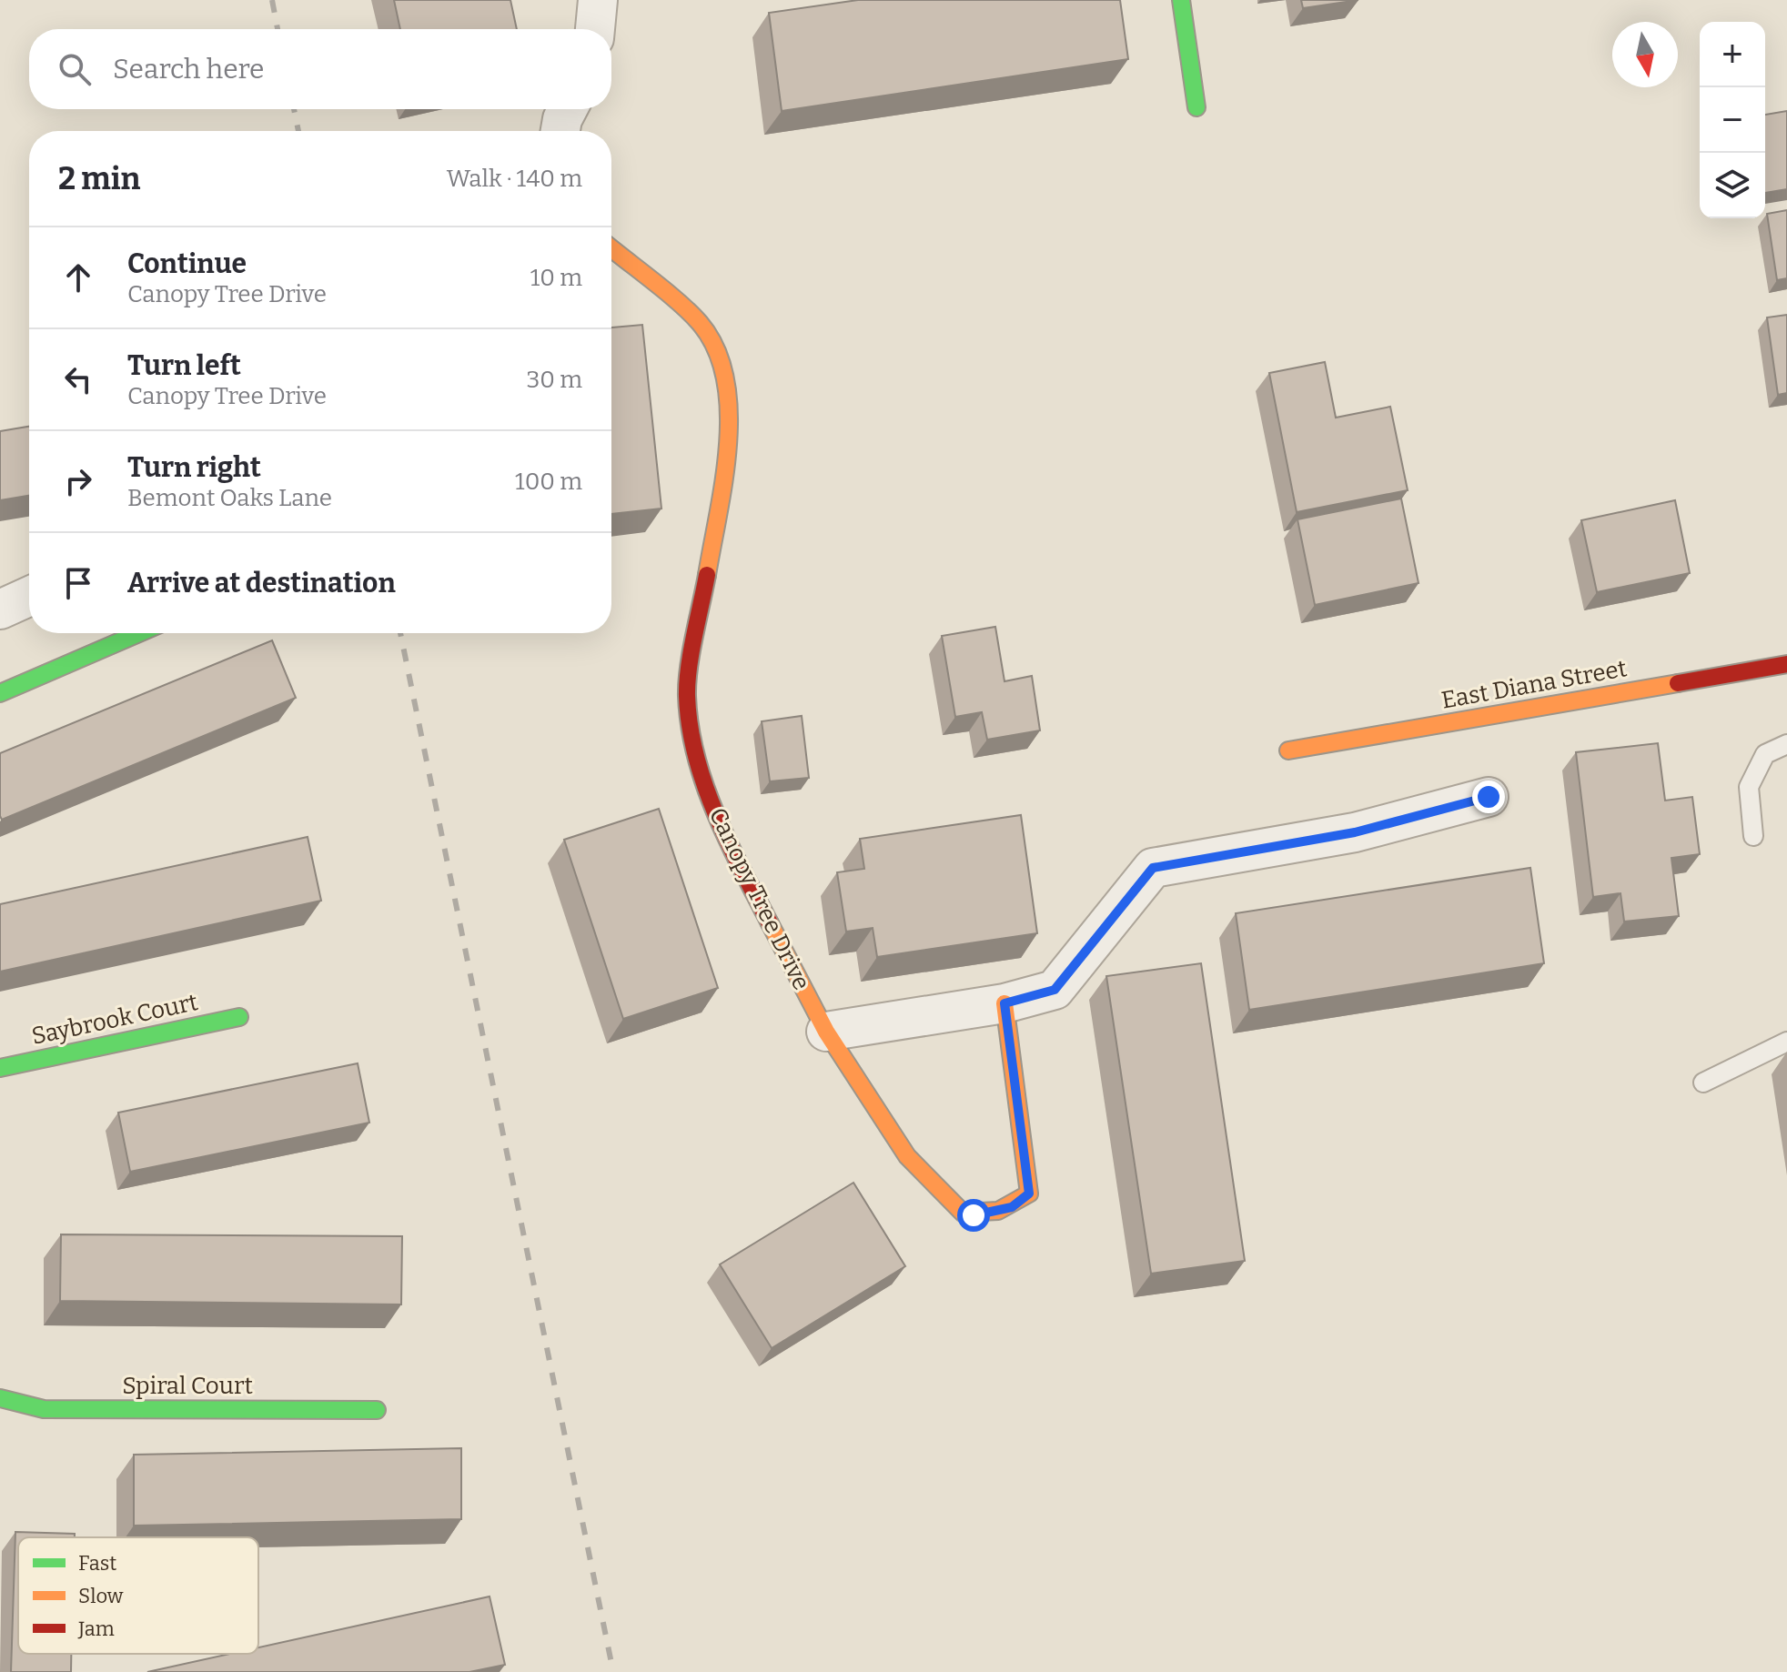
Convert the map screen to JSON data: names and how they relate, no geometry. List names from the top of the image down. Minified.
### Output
{"streets":{"street":["East Diana Street","Canopy Tree Drive","Saybrook Court","Spiral Court"]},"legend":["Fast","Slow","Jam"],"north":"bottom","page":{"map_buttons":["+","−"],"search":"Search here","heading":["2 min","Walk · 140 m"],"list":[["Continue","Canopy Tree Drive","10 m"],["Turn left","Canopy Tree Drive","30 m"],["Turn right","Bemont Oaks Lane","100 m"],"Arrive at destination"]}}
